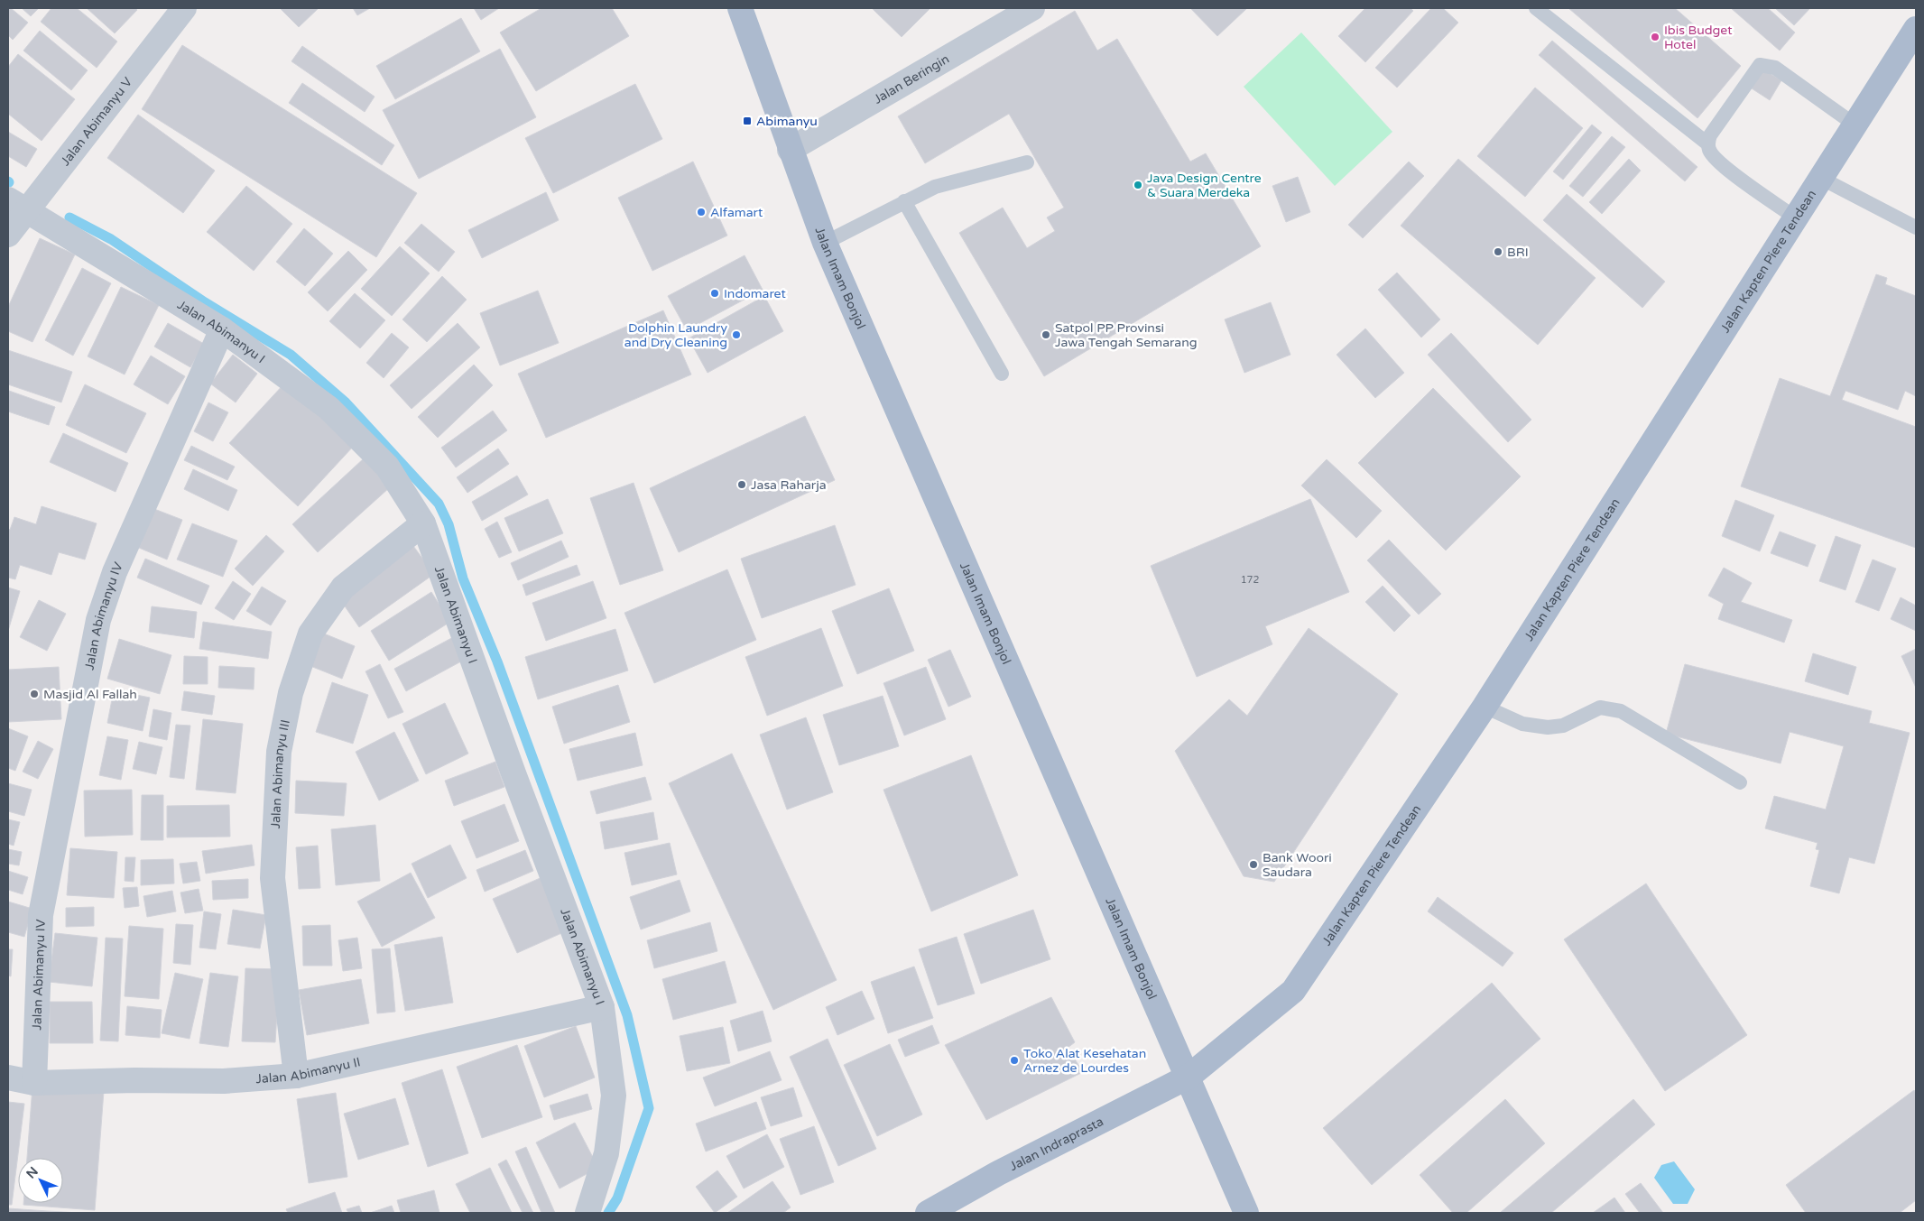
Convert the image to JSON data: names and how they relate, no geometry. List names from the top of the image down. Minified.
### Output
{"streets":{"main road":["Jalan Kapten Piere Tendean","Jalan Imam Bonjol","Jalan Indraprasta"],"street":["Jalan Beringin","Jalan Abimanyu V","Jalan Abimanyu I","Jalan Abimanyu IV","Jalan Abimanyu III","Jalan Abimanyu II"]},"crossings":[["Jalan Beringin","Jalan Imam Bonjol"],["Jalan Abimanyu V","Jalan Abimanyu I"],["Jalan Kapten Piere Tendean","Jalan Imam Bonjol"],["Jalan Kapten Piere Tendean","Jalan Indraprasta"],["Jalan Imam Bonjol","Jalan Indraprasta"],["Jalan Abimanyu I","Jalan Abimanyu IV"],["Jalan Abimanyu I","Jalan Abimanyu III"],["Jalan Abimanyu I","Jalan Abimanyu II"],["Jalan Abimanyu IV","Jalan Abimanyu II"],["Jalan Abimanyu III","Jalan Abimanyu II"]],"places":{"other":["Ibis Budget Hotel","Java Design Centre & Suara Merdeka","Alfamart","BRI","Indomaret","Dolphin Laundry and Dry Cleaning","Satpol PP Provinsi Jawa Tengah Semarang","Jasa Raharja","Masjid Al Fallah","Bank Woori Saudara","Toko Alat Kesehatan Arnez de Lourdes"],"transit":["Abimanyu"]},"house_numbers":["172"],"north":"top left"}
